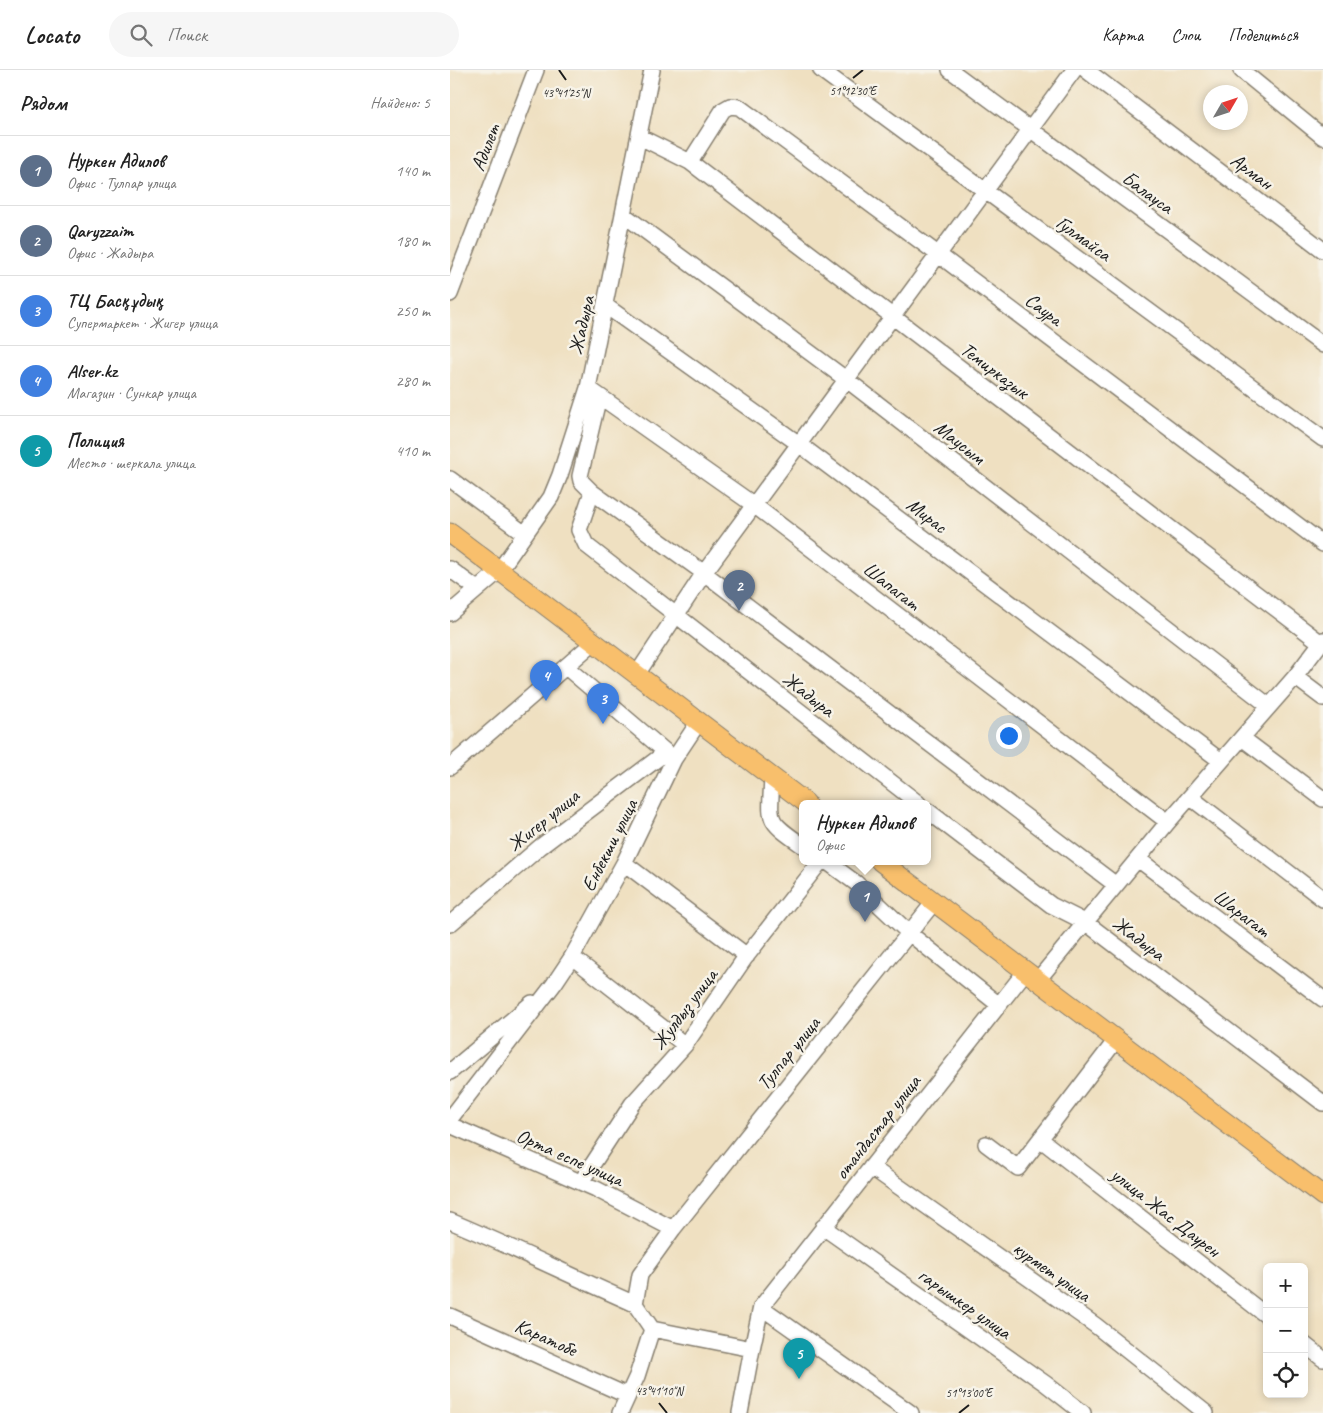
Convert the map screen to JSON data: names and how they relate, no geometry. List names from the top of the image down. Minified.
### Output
{"streets":{"street":["Адилет","Арман","Балауса","Гулмайса","Саура","Жадыра","Темирказык","Маусым","Мирас","Шапагат","Жигер улица","Енбекши улица","Шарагат","Жулдыз улица","Тулпар улица","отандастар улица","Орта еспе улица","улица Жас Даурен","курмет улица","гарышкер улица","Каратобе"]},"crossings":[["Саура","Темирказык"],["Жадыра","Темирказык"],["Жадыра","Маусым"],["Жадыра","Мирас"],["Жадыра","Шапагат"],["Жадыра","отандастар улица"],["Темирказык","отандастар улица"],["Маусым","отандастар улица"],["Мирас","отандастар улица"],["Шапагат","отандастар улица"],["Жигер улица","Енбекши улица"],["Шарагат","отандастар улица"],["Жулдыз улица","Орта еспе улица"],["Тулпар улица","Орта еспе улица"],["отандастар улица","курмет улица"],["отандастар улица","гарышкер улица"]],"north":"top right","page":{"header":"Locato","search":"Поиск","nav":["Карта","Слои","Поделиться"],"heading":["Рядом","Найдено: 5"],"list":[{"mark":"1","name":"Нуркен Адилов","note":"Офис · Тулпар улица","value":"140 m"},{"mark":"2","name":"Qaryzzaim","note":"Офис · Жадыра","value":"180 m"},{"mark":"3","name":"ТЦ Басқұдық","note":"Супермаркет · Жигер улица","value":"250 m"},{"mark":"4","name":"Alser.kz","note":"Магазин · Сункар улица","value":"280 m"},{"mark":"5","name":"Полиция","note":"Место · шеркала улица","value":"410 m"}],"pins":["2","4","3","1","5"],"popup":["Нуркен Адилов","Офис"],"map_buttons":["+","−"]},"coordinates":["51°12'30\"E","43°41'25\"N","43°41'10\"N","51°13'00\"E"]}
